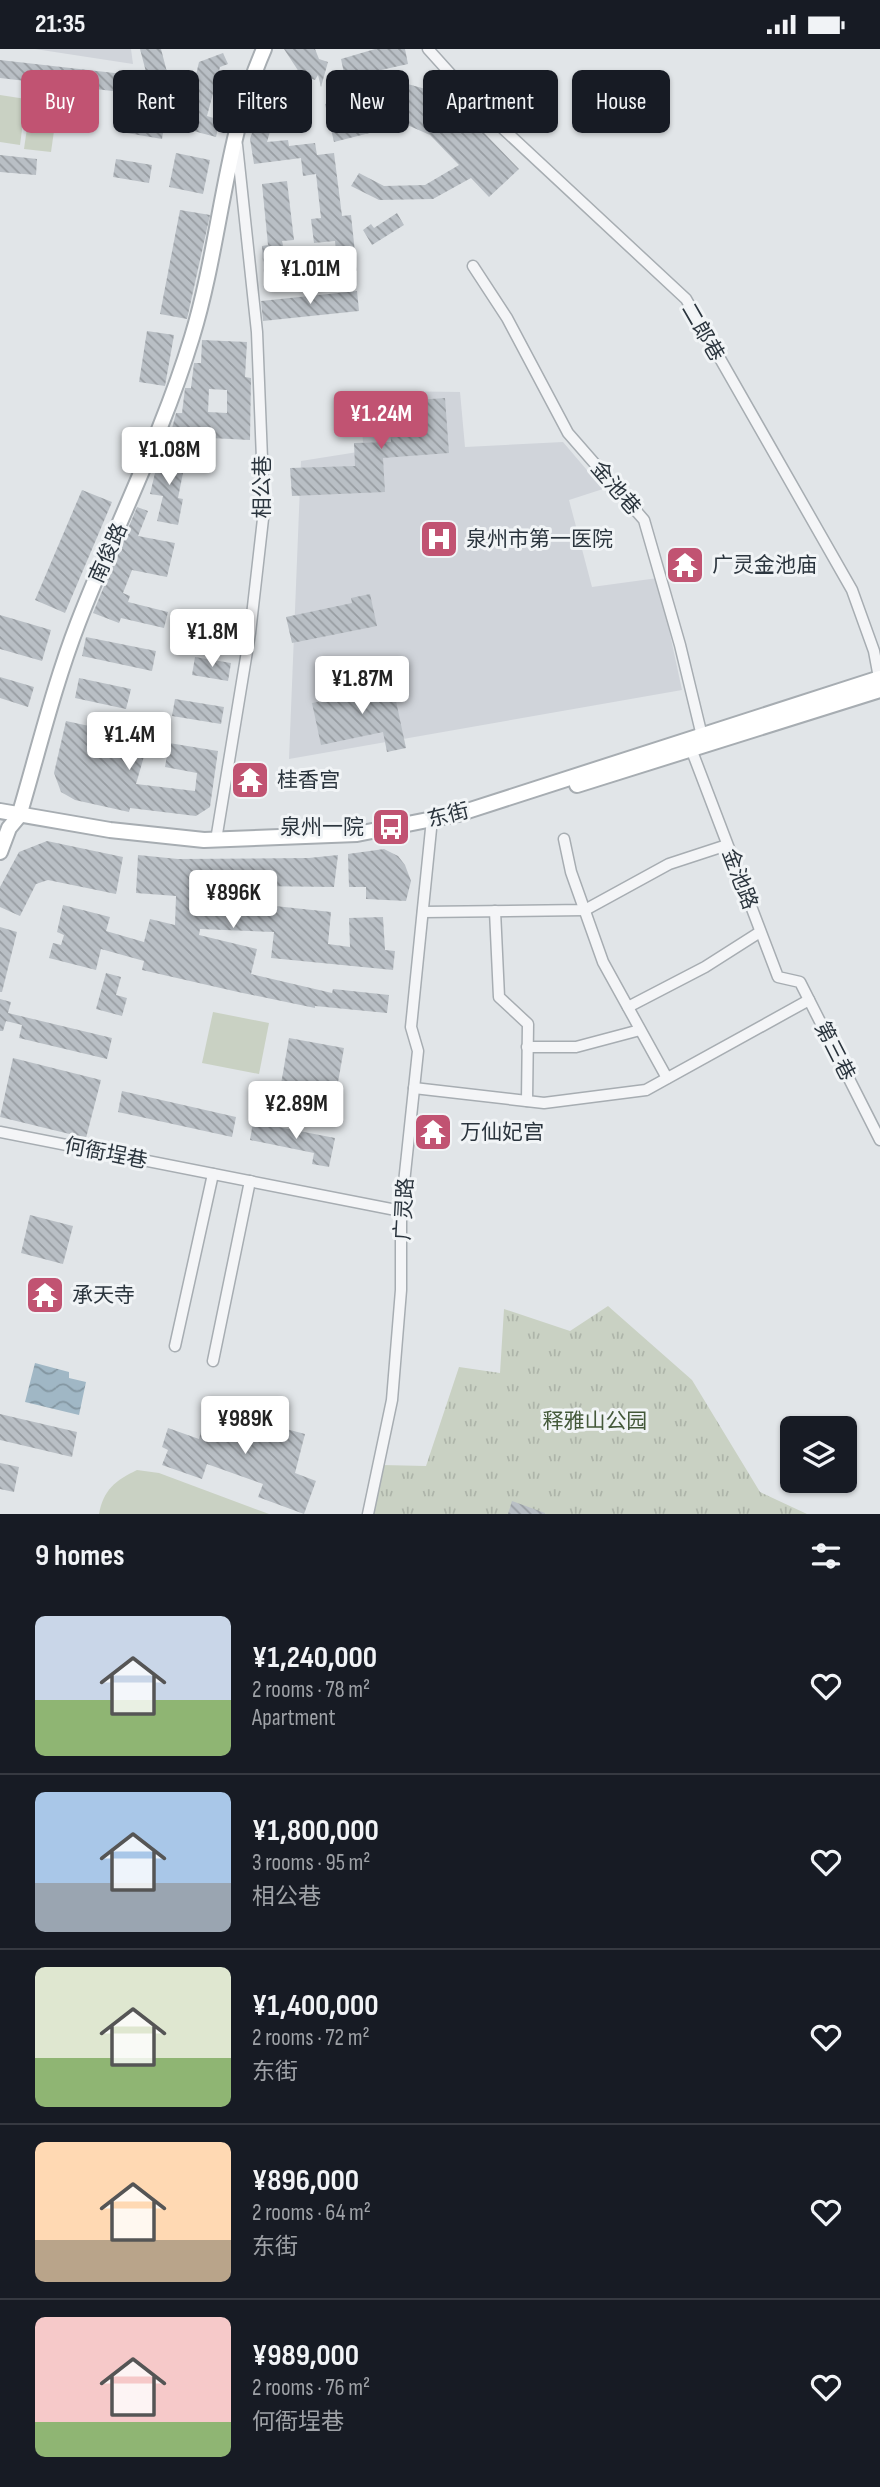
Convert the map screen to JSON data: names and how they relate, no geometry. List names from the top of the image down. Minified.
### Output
{"streets":{"main road":["南俊路","东街"],"street":["二郎巷","相公巷","金池巷","金池路","第三巷","何衙埕巷","广灵路"]},"crossings":[["二郎巷","东街"],["相公巷","东街"],["金池巷","东街"],["金池巷","金池路"],["南俊路","东街"],["东街","金池路"],["东街","广灵路"],["金池路","第三巷"],["何衙埕巷","广灵路"]],"parks":["释雅山公园"],"places":{"hospital":["泉州市第一医院"],"temple":["广灵金池庙","桂香宫","万仙妃宫","承天寺"],"bus stop":["泉州一院"]},"page":{"status":"21:35","chip":["Buy","Rent","Filters","New","Apartment","House"],"price":["¥1.01M","¥1.24M","¥1.08M","¥1.8M","¥1.87M","¥1.4M","¥896K","¥2.89M","¥989K"],"heading":"9 homes","list":[{"name":"¥1,240,000","note":"2 rooms · 78 m² · Apartment"},{"name":"¥1,800,000","note":"3 rooms · 95 m² · 相公巷"},{"name":"¥1,400,000","note":"2 rooms · 72 m² · 东街"},{"name":"¥896,000","note":"2 rooms · 64 m² · 东街"},{"name":"¥989,000","note":"2 rooms · 76 m² · 何衙埕巷"}]}}
